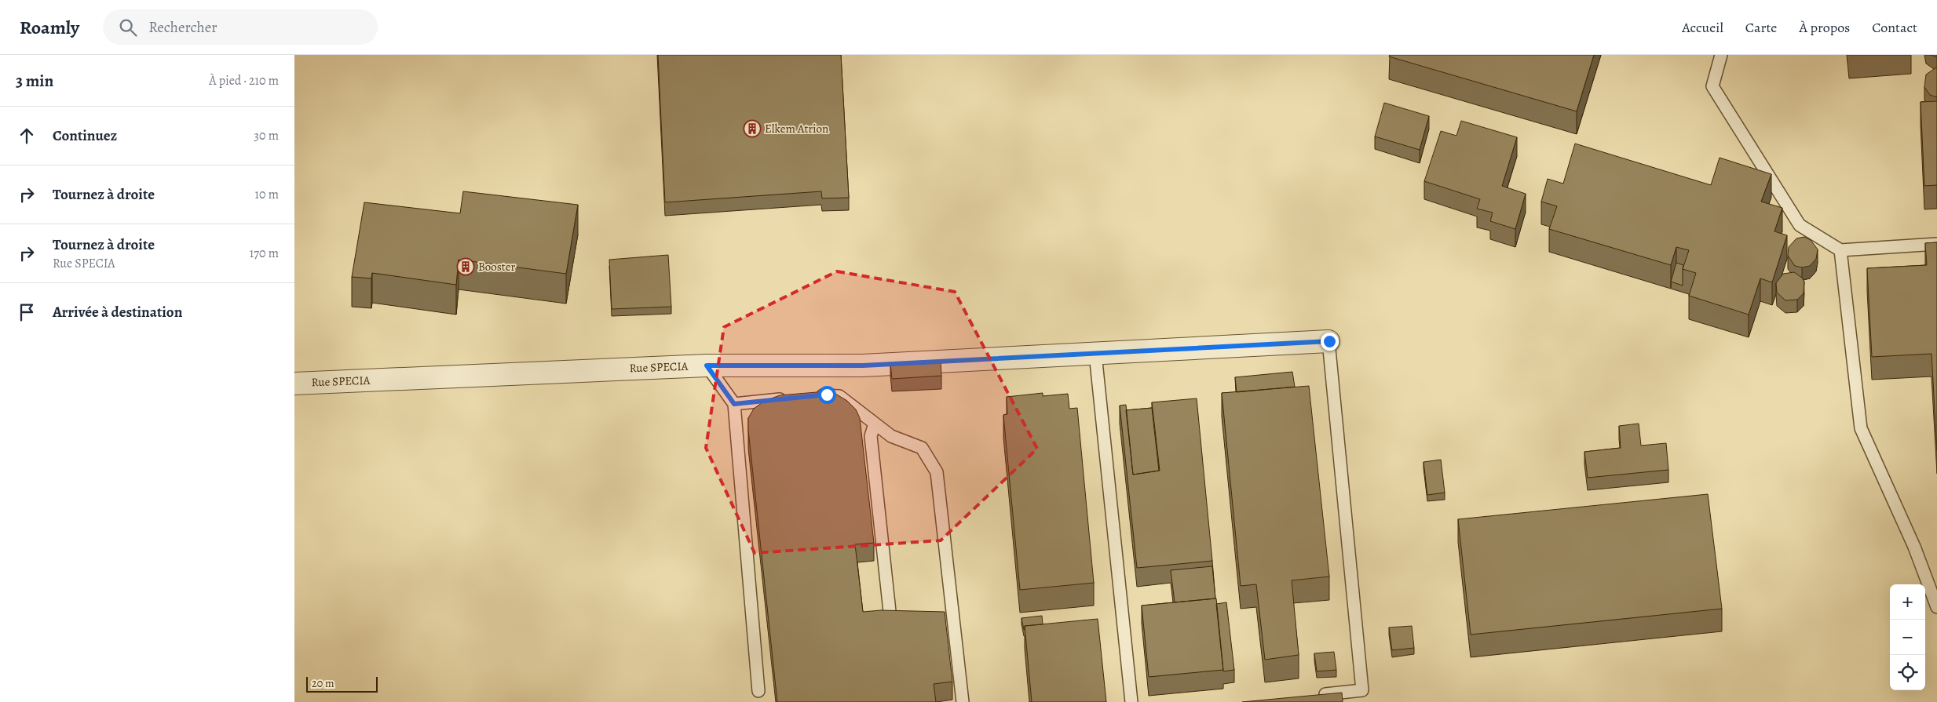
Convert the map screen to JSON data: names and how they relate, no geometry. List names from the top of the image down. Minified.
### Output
{"streets":{"street":["Rue SPECIA"]},"places":{"building":["Elkem Atrion","Booster"]},"scale_bar":"20 m","page":{"header":"Roamly","search":"Rechercher","nav":["Accueil","Carte","À propos","Contact"],"heading":["3 min","À pied · 210 m"],"list":[["Continuez","30 m"],["Tournez à droite","10 m"],["Tournez à droite","Rue SPECIA","170 m"],"Arrivée à destination"],"map_buttons":["+","−"],"scale":"20 m"}}
